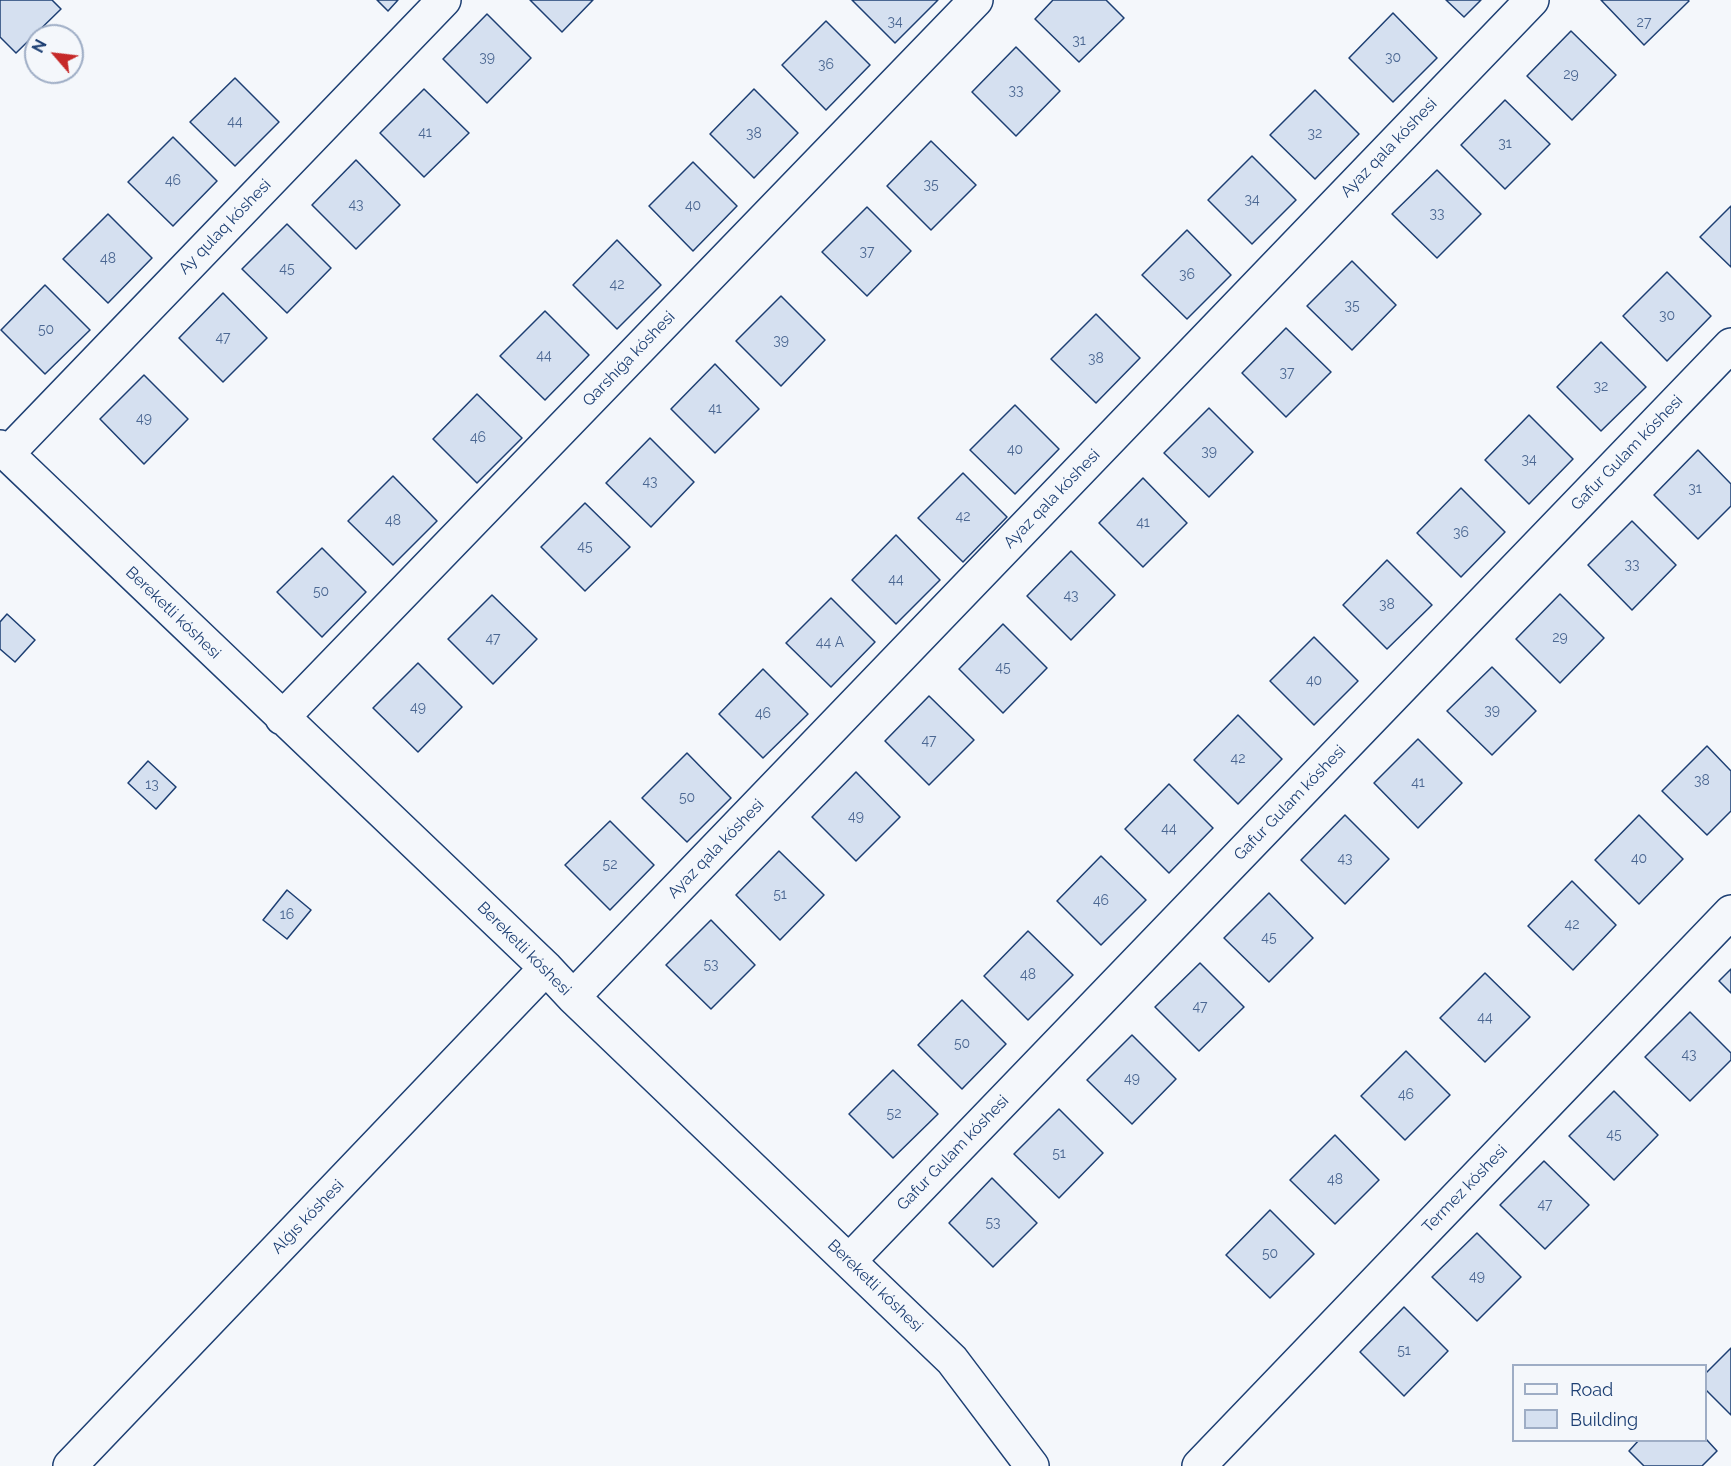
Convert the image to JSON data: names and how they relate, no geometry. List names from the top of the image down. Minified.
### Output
{"streets":{"street":["Ayaz qala kóshesi","Ay qulaq kóshesi","Qarshıǵa kóshesi","Gafur Gulam kóshesi","Bereketli kóshesi","Termez kóshesi","Alǵıs kóshesi"]},"crossings":[["Ayaz qala kóshesi","Bereketli kóshesi"],["Ay qulaq kóshesi","Bereketli kóshesi"],["Qarshıǵa kóshesi","Bereketli kóshesi"],["Gafur Gulam kóshesi","Bereketli kóshesi"],["Bereketli kóshesi","Alǵıs kóshesi"]],"house_numbers":["34","27","31","39","30","36","29","33","44","41","38","32","31","46","35","34","43","40","33","37","48","45","36","42","35","30","50","47","39","44","38","37","32","41","49","46","40","39","34","43","31","42","48","41","36","45","33","44","50","43","38","29","47","44 А","45","40","49","39","46","47","42","38","41","13","50","49","44","43","40","52","51","46","16","42","45","53","48","47","44","50","43","49","46","52","45","51","48","47","53","50","49","51"],"legend":["Road","Building"],"north":"top left"}
